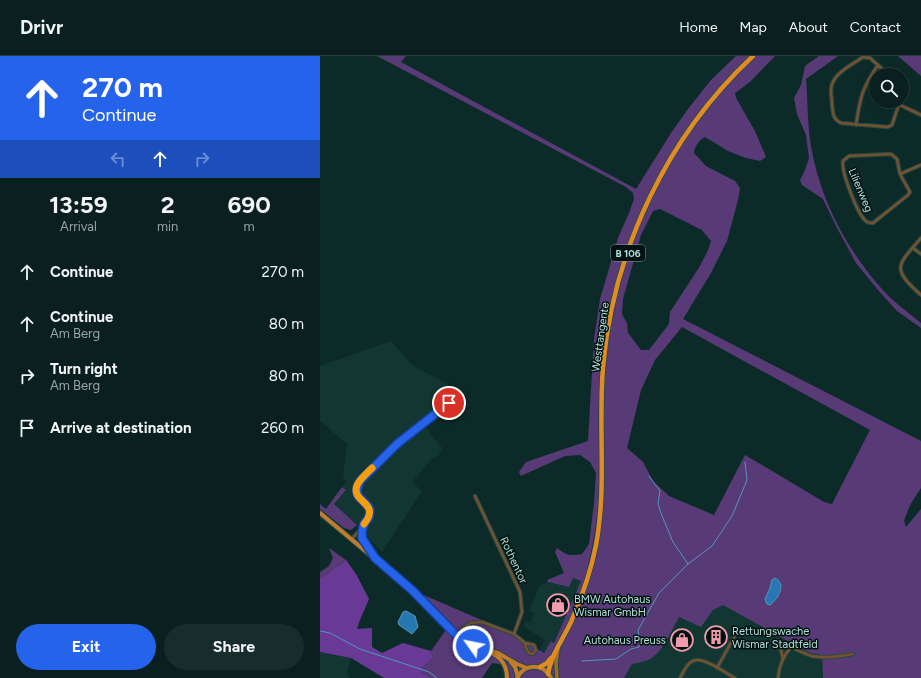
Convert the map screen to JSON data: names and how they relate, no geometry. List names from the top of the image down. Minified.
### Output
{"streets":{"highway":["B 106","Westtangente"],"street":["Lilienweg","Rothentor"]},"crossings":[["B 106","Westtangente"]],"places":{"shop":["BMW Autohaus Wismar GmbH","Autohaus Preuss"],"building":["Rettungswache Wismar Stadtfeld"]},"page":{"header":"Drivr","nav":["Home","Map","About","Contact"],"turn":["270 m","Continue"],"eta":["13:59","Arrival","2","min","690","m"],"list":[{"name":"Continue","value":"270 m"},{"name":"Continue","note":"Am Berg","value":"80 m"},{"name":"Turn right","note":"Am Berg","value":"80 m"},{"name":"Arrive at destination","value":"260 m"}],"buttons":["Exit","Share"]}}
